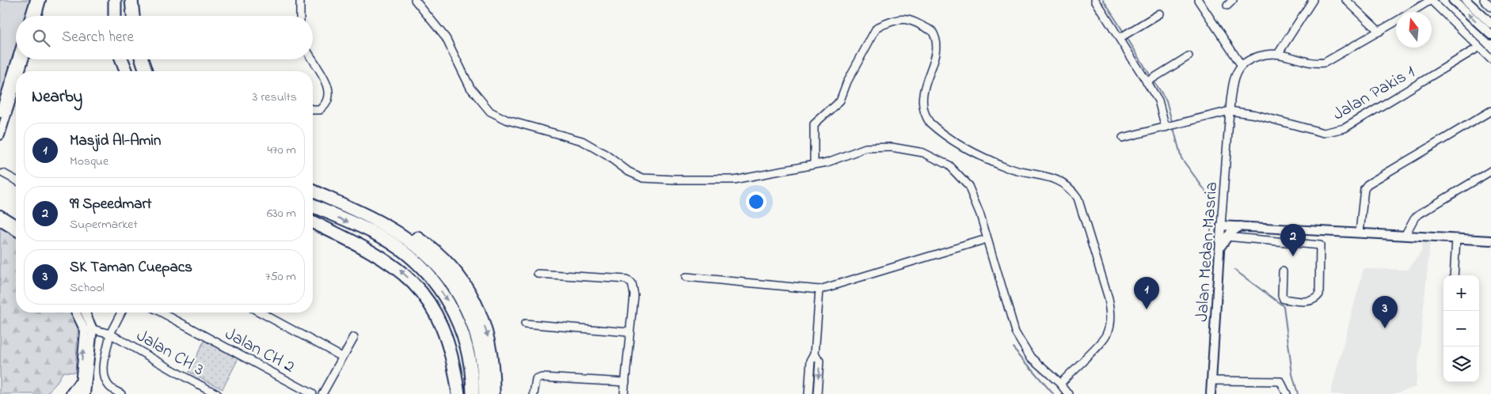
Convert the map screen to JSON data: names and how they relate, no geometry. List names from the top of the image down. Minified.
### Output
{"streets":{"street":["Jalan Pakis 1","Jalan Medan Masria","Jalan CH 2","Jalan CH 3"]},"crossings":[["Jalan Pakis 1","Jalan Medan Masria"]],"north":"top","page":{"search":"Search here","heading":["Nearby","3 results"],"list":[{"mark":"1","name":"Masjid Al-Amin","note":"Mosque","value":"470 m"},{"mark":"2","name":"99 Speedmart","note":"Supermarket","value":"630 m"},{"mark":"3","name":"SK Taman Cuepacs","note":"School","value":"750 m"}],"pins":["2","1","3"],"map_buttons":["+","−"]}}
